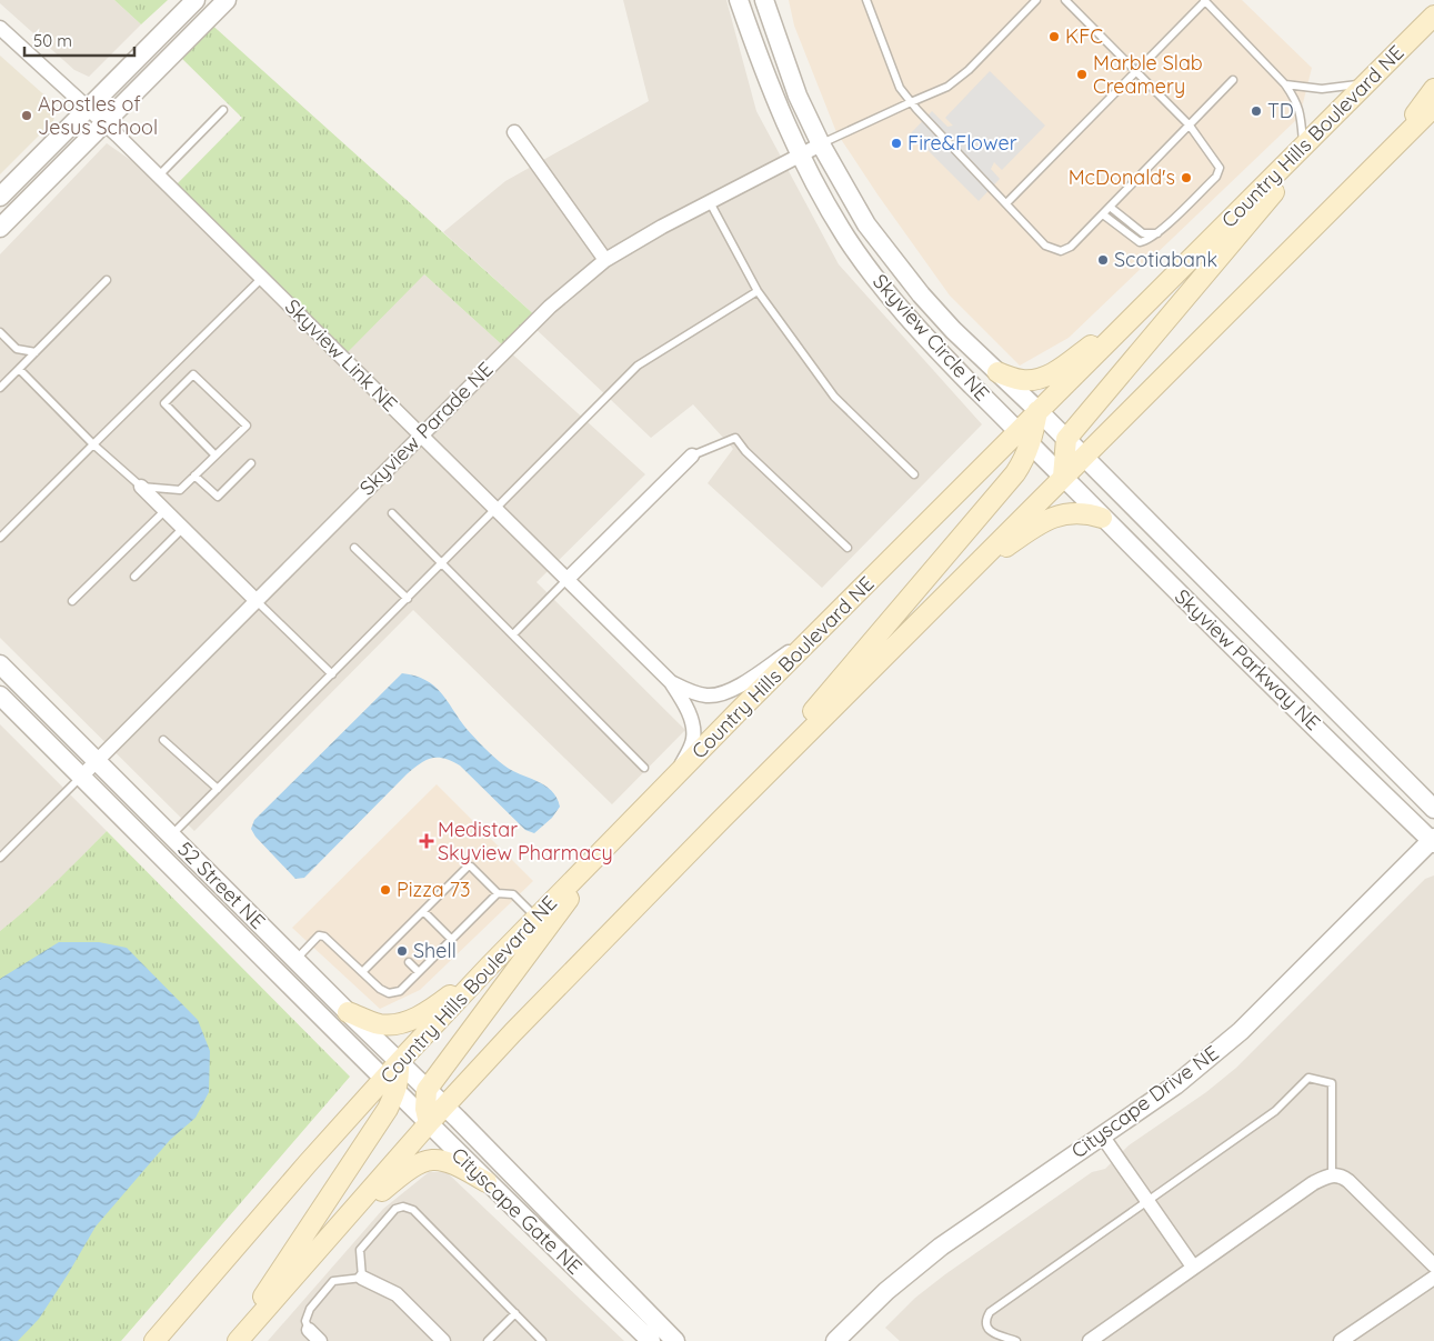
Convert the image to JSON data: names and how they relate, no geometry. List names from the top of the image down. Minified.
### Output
{"streets":{"main road":["Country Hills Boulevard NE"],"street":["Skyview Circle NE","Skyview Link NE","Skyview Parade NE","Skyview Parkway NE","52 Street NE","Cityscape Drive NE","Cityscape Gate NE"]},"crossings":[["Country Hills Boulevard NE","Skyview Circle NE"],["Country Hills Boulevard NE","Skyview Link NE"],["Country Hills Boulevard NE","52 Street NE"],["Country Hills Boulevard NE","Cityscape Gate NE"],["Skyview Circle NE","Skyview Parade NE"],["Skyview Circle NE","Skyview Parkway NE"],["Skyview Link NE","Skyview Parade NE"],["Skyview Parade NE","52 Street NE"],["Skyview Parkway NE","Cityscape Drive NE"],["52 Street NE","Cityscape Gate NE"]],"places":{"other":["KFC","Marble Slab Creamery","TD","Apostles of Jesus School","Fire&Flower","McDonald's","Scotiabank","Pizza 73","Shell"],"health":["Medistar Skyview Pharmacy"]},"scale_bar":"50 m"}
